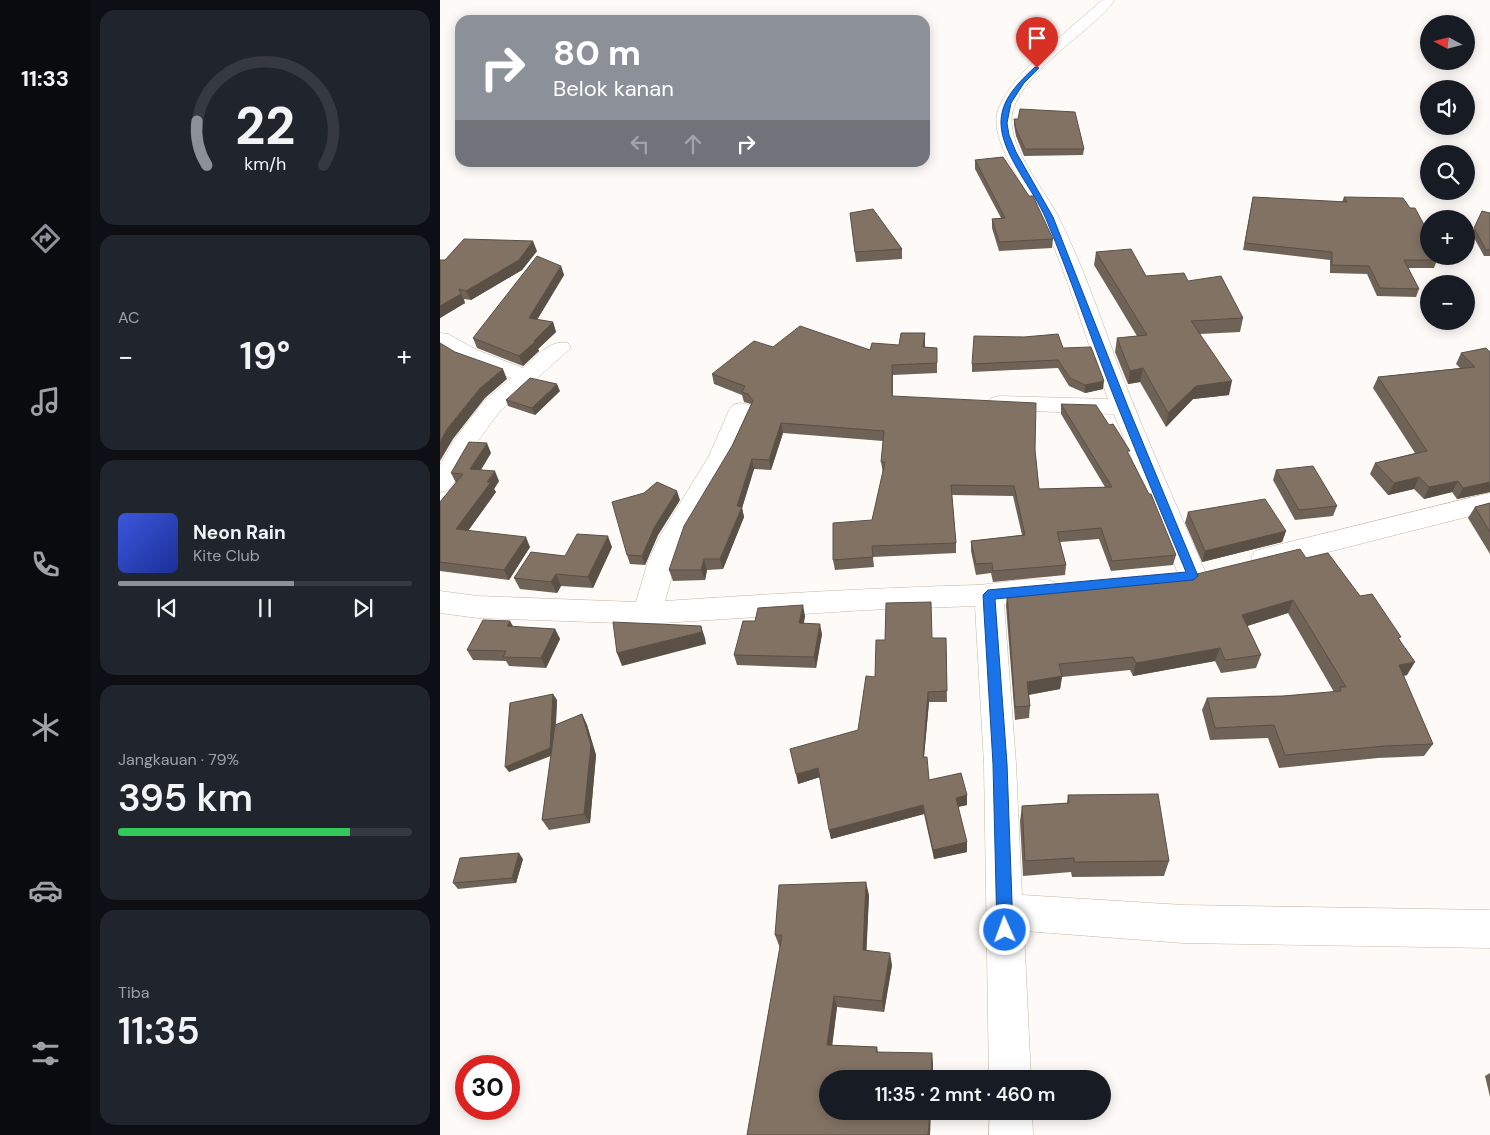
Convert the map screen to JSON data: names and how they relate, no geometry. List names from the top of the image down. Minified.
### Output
{"north":"left","page":{"tabs":"11:33","map_buttons":["+","−"],"turn":["80 m","Belok kanan"],"tile":["AC",["Jangkauan · 79%","395 km"],["Tiba","11:35"]],"heat":["−","19°","+"],"song":["Neon Rain","Kite Club"],"limit":"30","trip":"11:35 · 2 mnt · 460 m","gauge":["22","km/h"]}}
